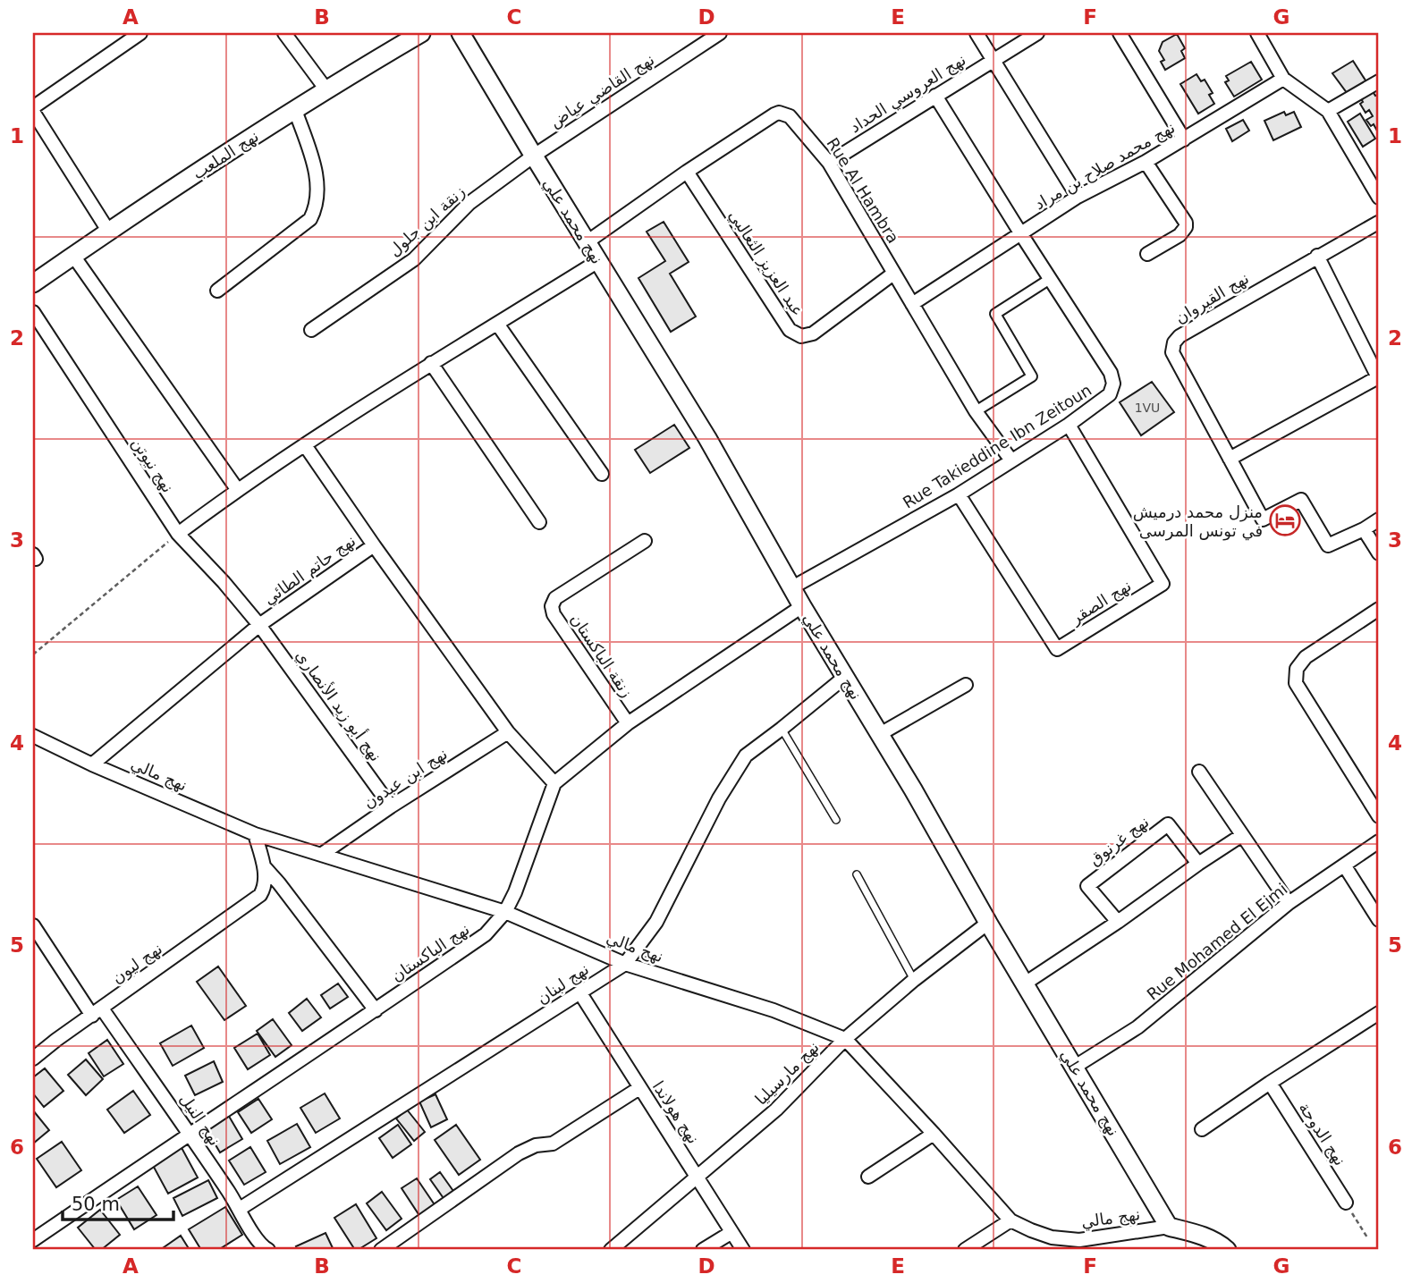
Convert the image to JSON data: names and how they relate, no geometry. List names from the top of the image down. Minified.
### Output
{"streets":{"street":["نهج القاضي عياض","نهج العروسي الحداد","نهج الملعب","نهج محمد صلاح بن مراد","Rue Al Hambra","زنقة ابن جلول","نهج محمد علي","عبد العزيز الثعالبي","نهج القيروان","Rue Takieddine Ibn Zeitoun","نهج نيوتن","نهج حاتم الطائي","نهج الصقر","زنقة الباكستان","نهج أبو زيد الأنصاري","نهج مالي","نهج ابن عبدون","نهج غرنوق","Rue Mohamed El Ejmi","نهج الباكستان","نهج ليون","نهج لبنان","نهج مارسيليا","نهج هولاندا","نهج النيل","نهج الدوحة"]},"crossings":[["نهج القاضي عياض","زنقة ابن جلول"],["نهج القاضي عياض","نهج محمد علي"],["نهج العروسي الحداد","Rue Al Hambra"],["نهج العروسي الحداد","Rue Takieddine Ibn Zeitoun"],["نهج محمد صلاح بن مراد","Rue Al Hambra"],["نهج محمد صلاح بن مراد","Rue Takieddine Ibn Zeitoun"],["Rue Al Hambra","نهج محمد علي"],["Rue Al Hambra","عبد العزيز الثعالبي"],["Rue Al Hambra","Rue Takieddine Ibn Zeitoun"],["زنقة ابن جلول","نهج محمد علي"],["نهج محمد علي","Rue Takieddine Ibn Zeitoun"],["نهج محمد علي","نهج مالي"],["نهج محمد علي","Rue Mohamed El Ejmi"],["نهج محمد علي","نهج لبنان"],["نهج محمد علي","نهج مارسيليا"],["Rue Takieddine Ibn Zeitoun","نهج الصقر"],["نهج نيوتن","نهج حاتم الطائي"],["نهج نيوتن","نهج أبو زيد الأنصاري"],["نهج حاتم الطائي","نهج أبو زيد الأنصاري"],["نهج حاتم الطائي","نهج مالي"],["نهج حاتم الطائي","نهج ابن عبدون"],["نهج حاتم الطائي","نهج الباكستان"],["نهج أبو زيد الأنصاري","نهج ابن عبدون"],["نهج مالي","نهج ابن عبدون"],["نهج مالي","نهج الباكستان"],["نهج مالي","نهج لبنان"],["نهج مالي","نهج مارسيليا"],["نهج الباكستان","نهج النيل"],["نهج ليون","نهج النيل"],["نهج لبنان","نهج هولاندا"],["نهج لبنان","نهج النيل"],["نهج مارسيليا","نهج هولاندا"]],"places":{"hotel":["منزل محمد درميش في تونس المرسى"]},"house_numbers":["1VU"],"scale_bar":"50 m","grid":{"columns":["A","B","C","D","E","F","G"],"rows":["1","2","3","4","5","6"]}}
